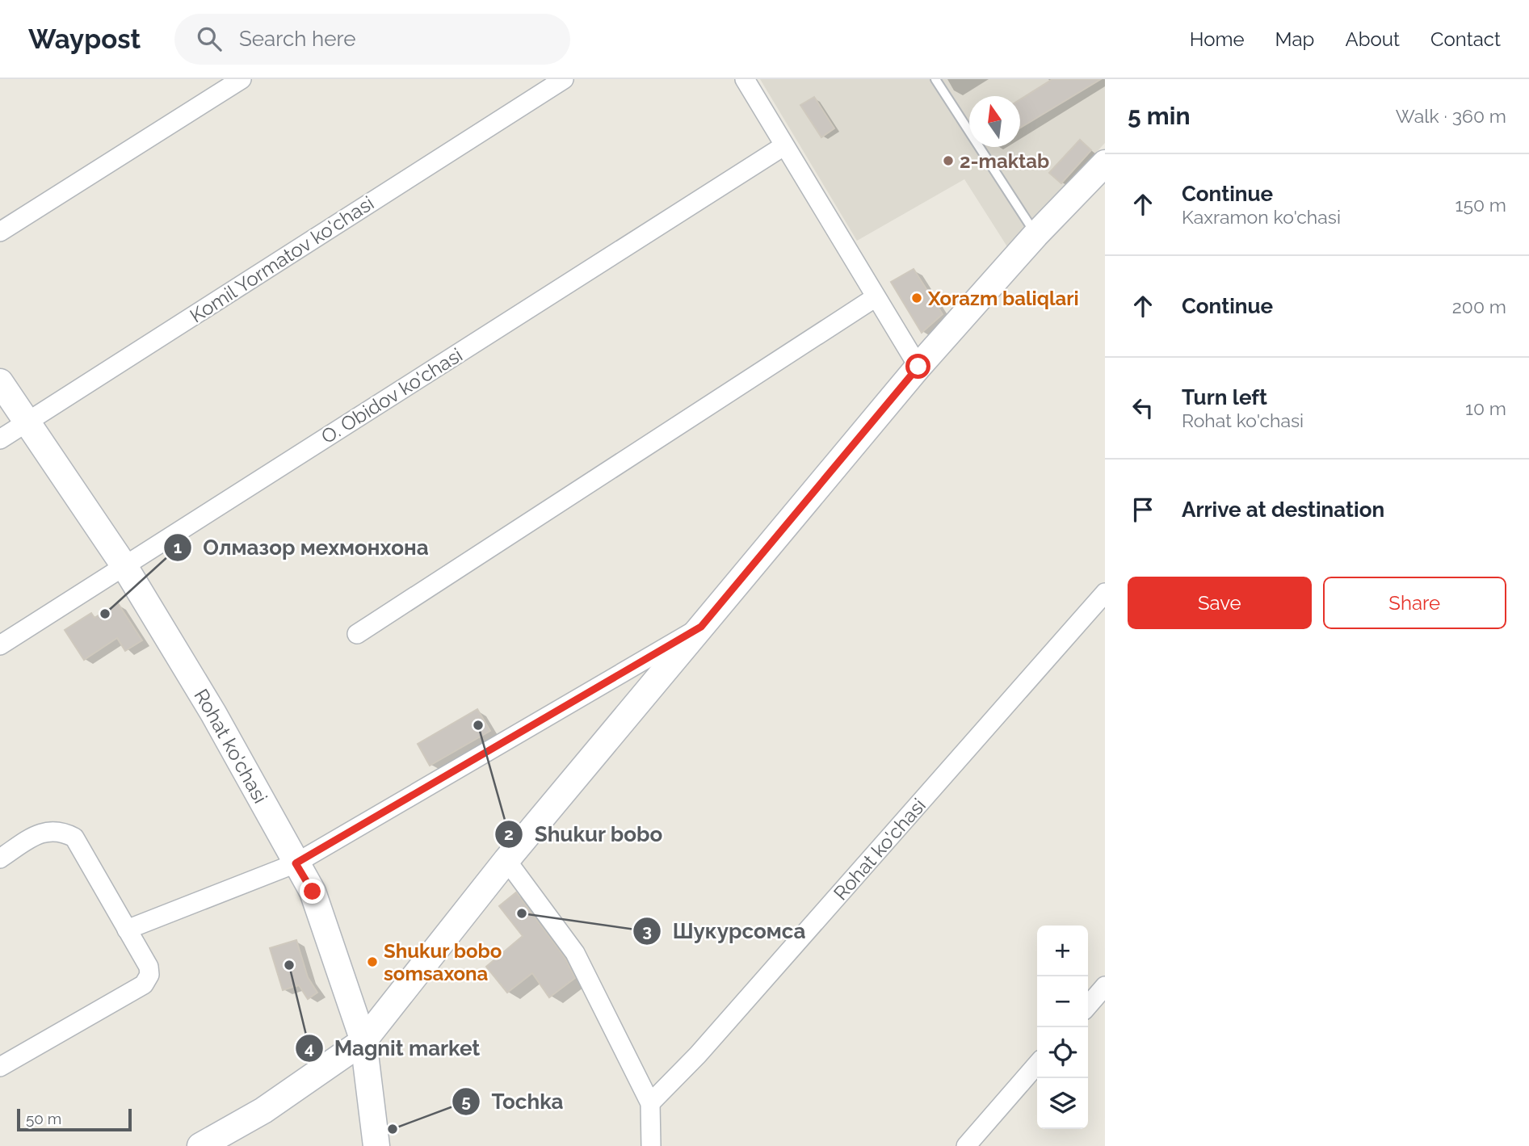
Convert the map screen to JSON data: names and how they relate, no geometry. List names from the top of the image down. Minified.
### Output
{"streets":{"street":["Komil Yormatov ko'chasi","O. Obidov ko'chasi","Rohat ko'chasi"]},"crossings":[["Komil Yormatov ko'chasi","Rohat ko'chasi"],["O. Obidov ko'chasi","Rohat ko'chasi"]],"places":["2-maktab","Xorazm baliqlari","Олмазор мехмонхона","Shukur bobo","Шукурсомса","Shukur bobo somsaxona","Magnit market","Tochka"],"scale_bar":"50 m","north":"top","page":{"header":"Waypost","search":"Search here","nav":["Home","Map","About","Contact"],"heading":["5 min","Walk · 360 m"],"list":[["Continue","Kaxramon ko'chasi","150 m"],["Continue","200 m"],["Turn left","Rohat ko'chasi","10 m"],"Arrive at destination"],"buttons":["Save","Share"],"map_buttons":["+","−"],"scale":"50 m"}}
